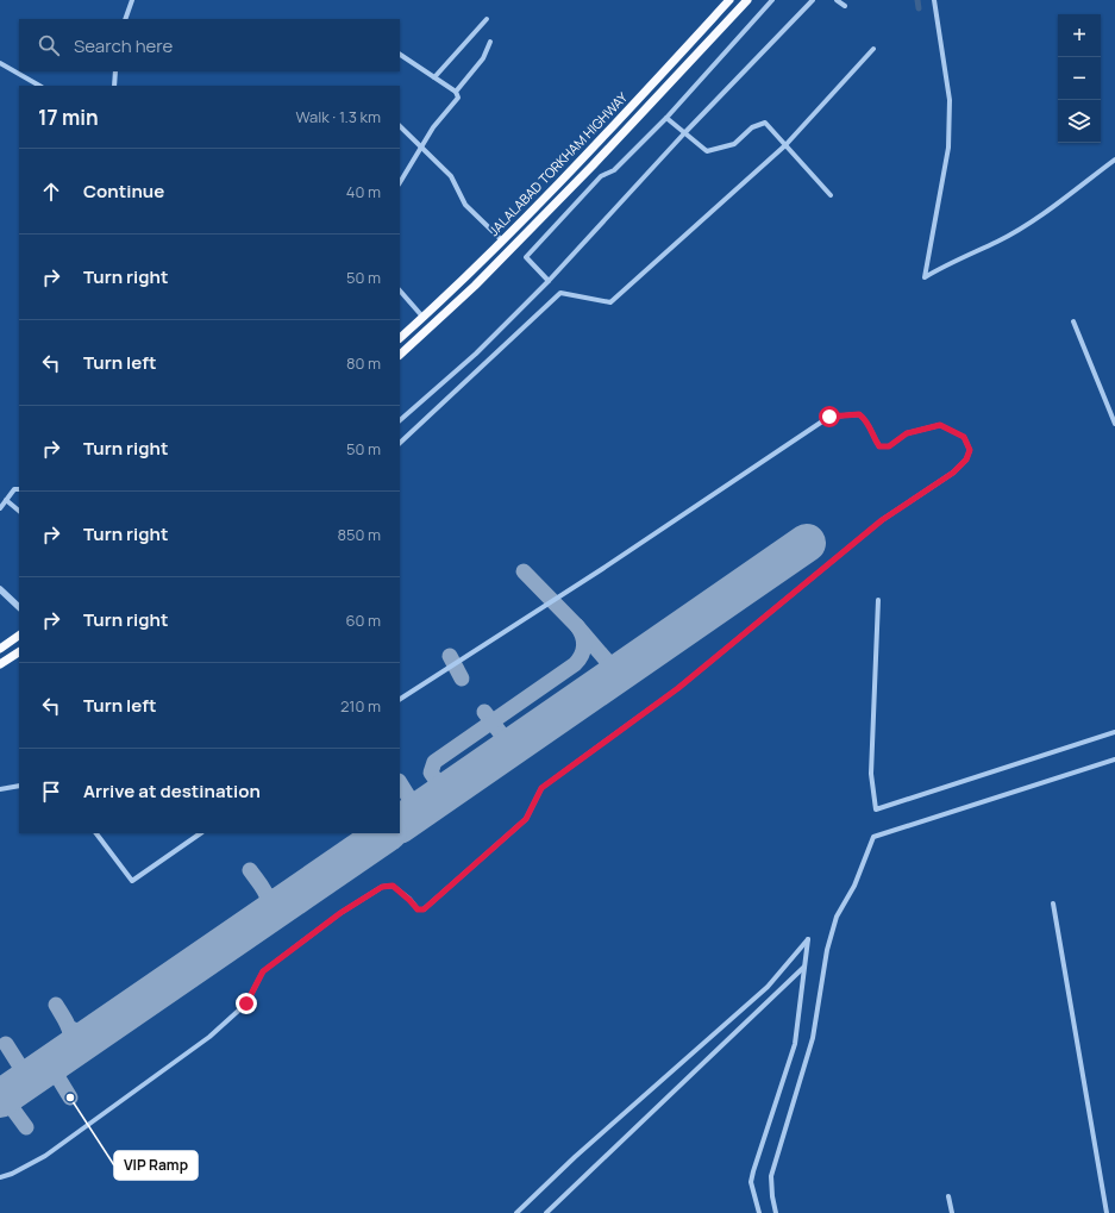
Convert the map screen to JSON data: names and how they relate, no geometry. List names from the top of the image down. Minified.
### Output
{"streets":{"highway":["JALALABAD TORKHAM HIGHWAY"]},"places":["VIP Ramp"],"page":{"map_buttons":["+","−"],"search":"Search here","heading":["17 min","Walk · 1.3 km"],"list":[["Continue","40 m"],["Turn right","50 m"],["Turn left","80 m"],["Turn right","50 m"],["Turn right","850 m"],["Turn right","60 m"],["Turn left","210 m"],"Arrive at destination"]}}
